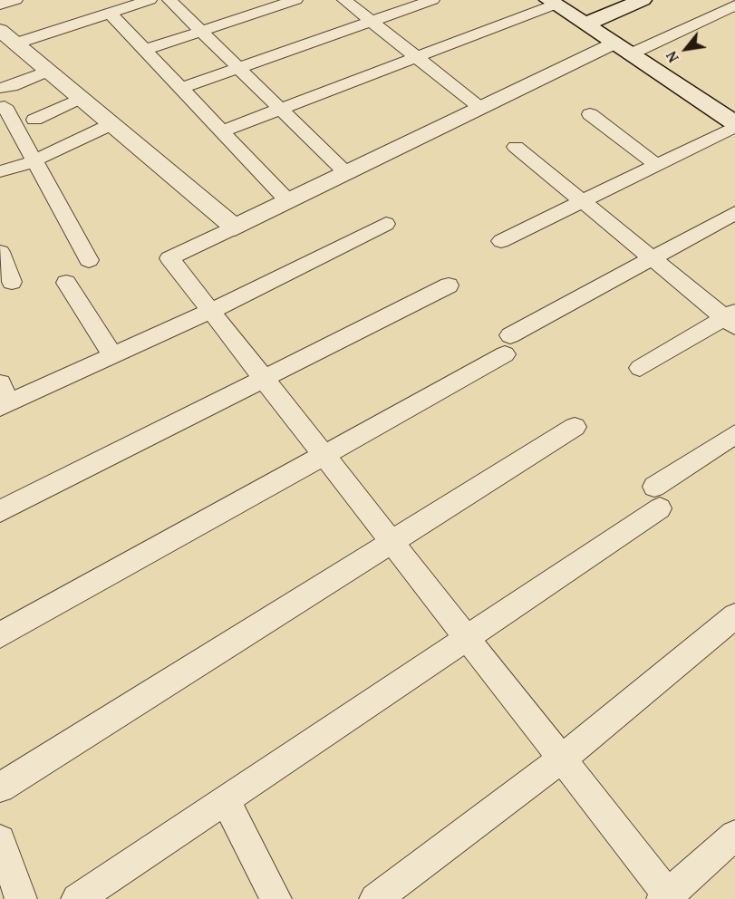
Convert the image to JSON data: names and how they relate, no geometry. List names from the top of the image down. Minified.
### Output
{"north":"bottom left"}
